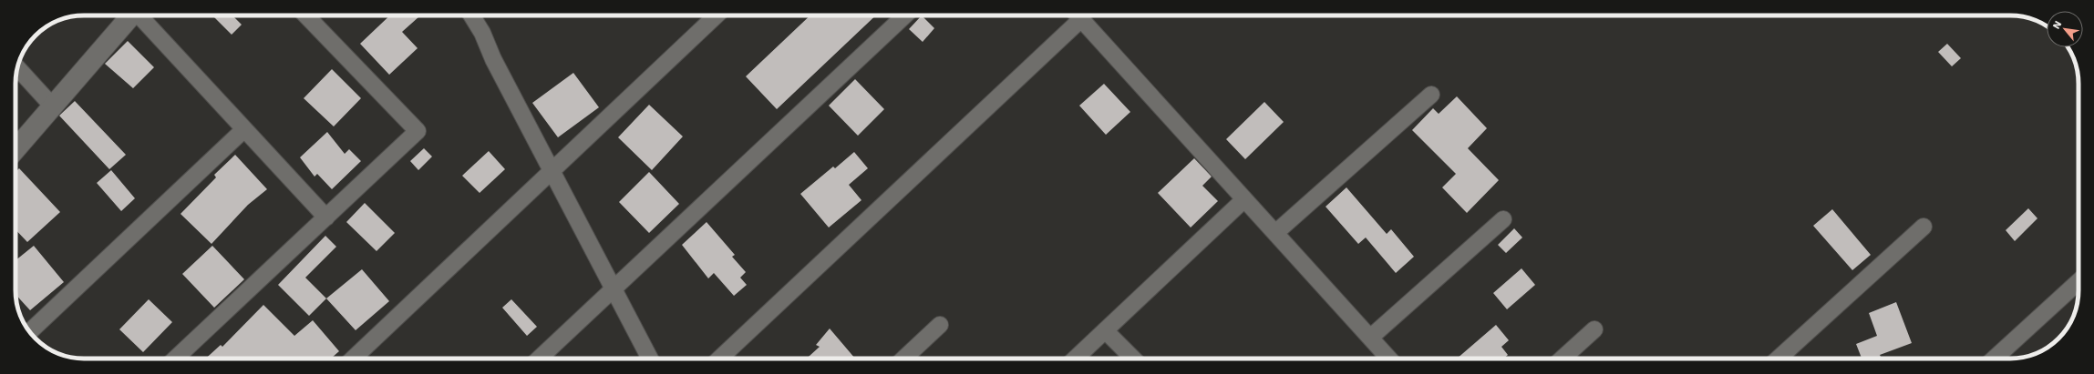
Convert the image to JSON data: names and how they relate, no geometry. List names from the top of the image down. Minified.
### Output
{"north":"top left"}
